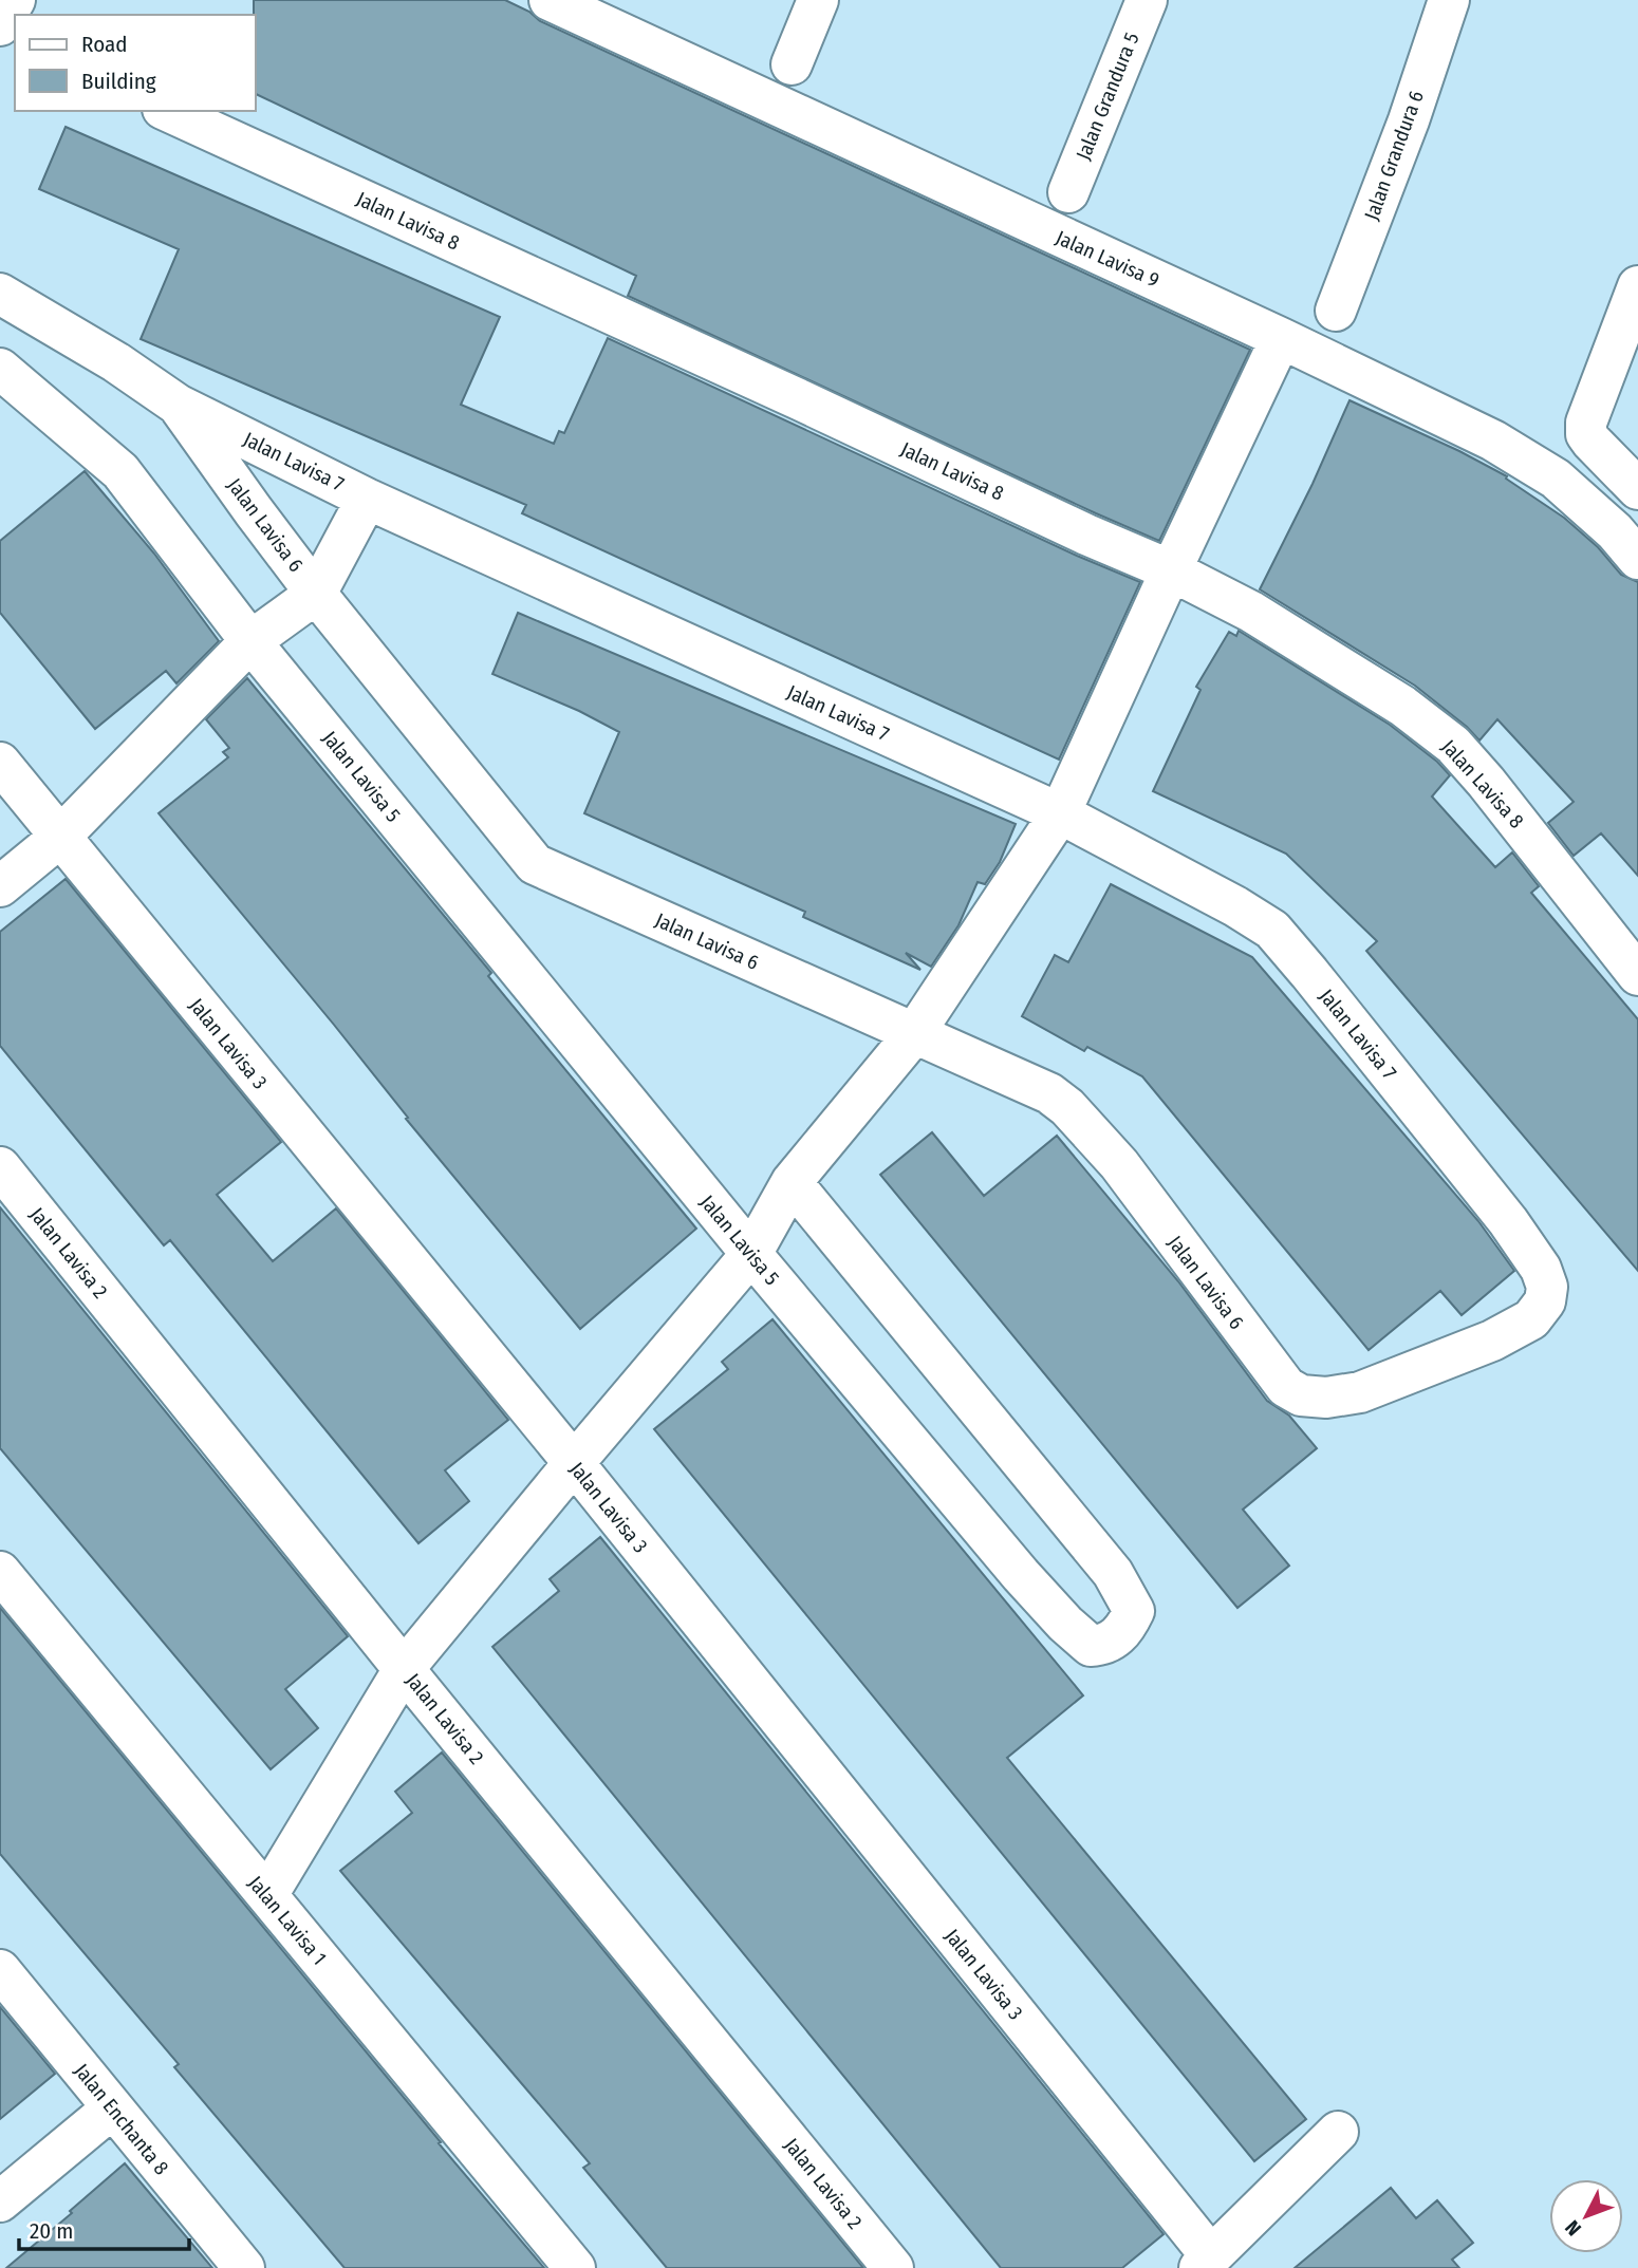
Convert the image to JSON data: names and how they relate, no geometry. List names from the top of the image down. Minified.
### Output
{"streets":{"street":["Jalan Grandura 5","Jalan Grandura 6","Jalan Lavisa 8","Jalan Lavisa 9","Jalan Lavisa 7","Jalan Lavisa 6","Jalan Lavisa 5","Jalan Lavisa 3","Jalan Lavisa 2","Jalan Lavisa 1","Jalan Enchanta 8"]},"crossings":[["Jalan Lavisa 7","Jalan Lavisa 6"]],"legend":["Road","Building"],"scale_bar":"20 m","north":"bottom left"}
